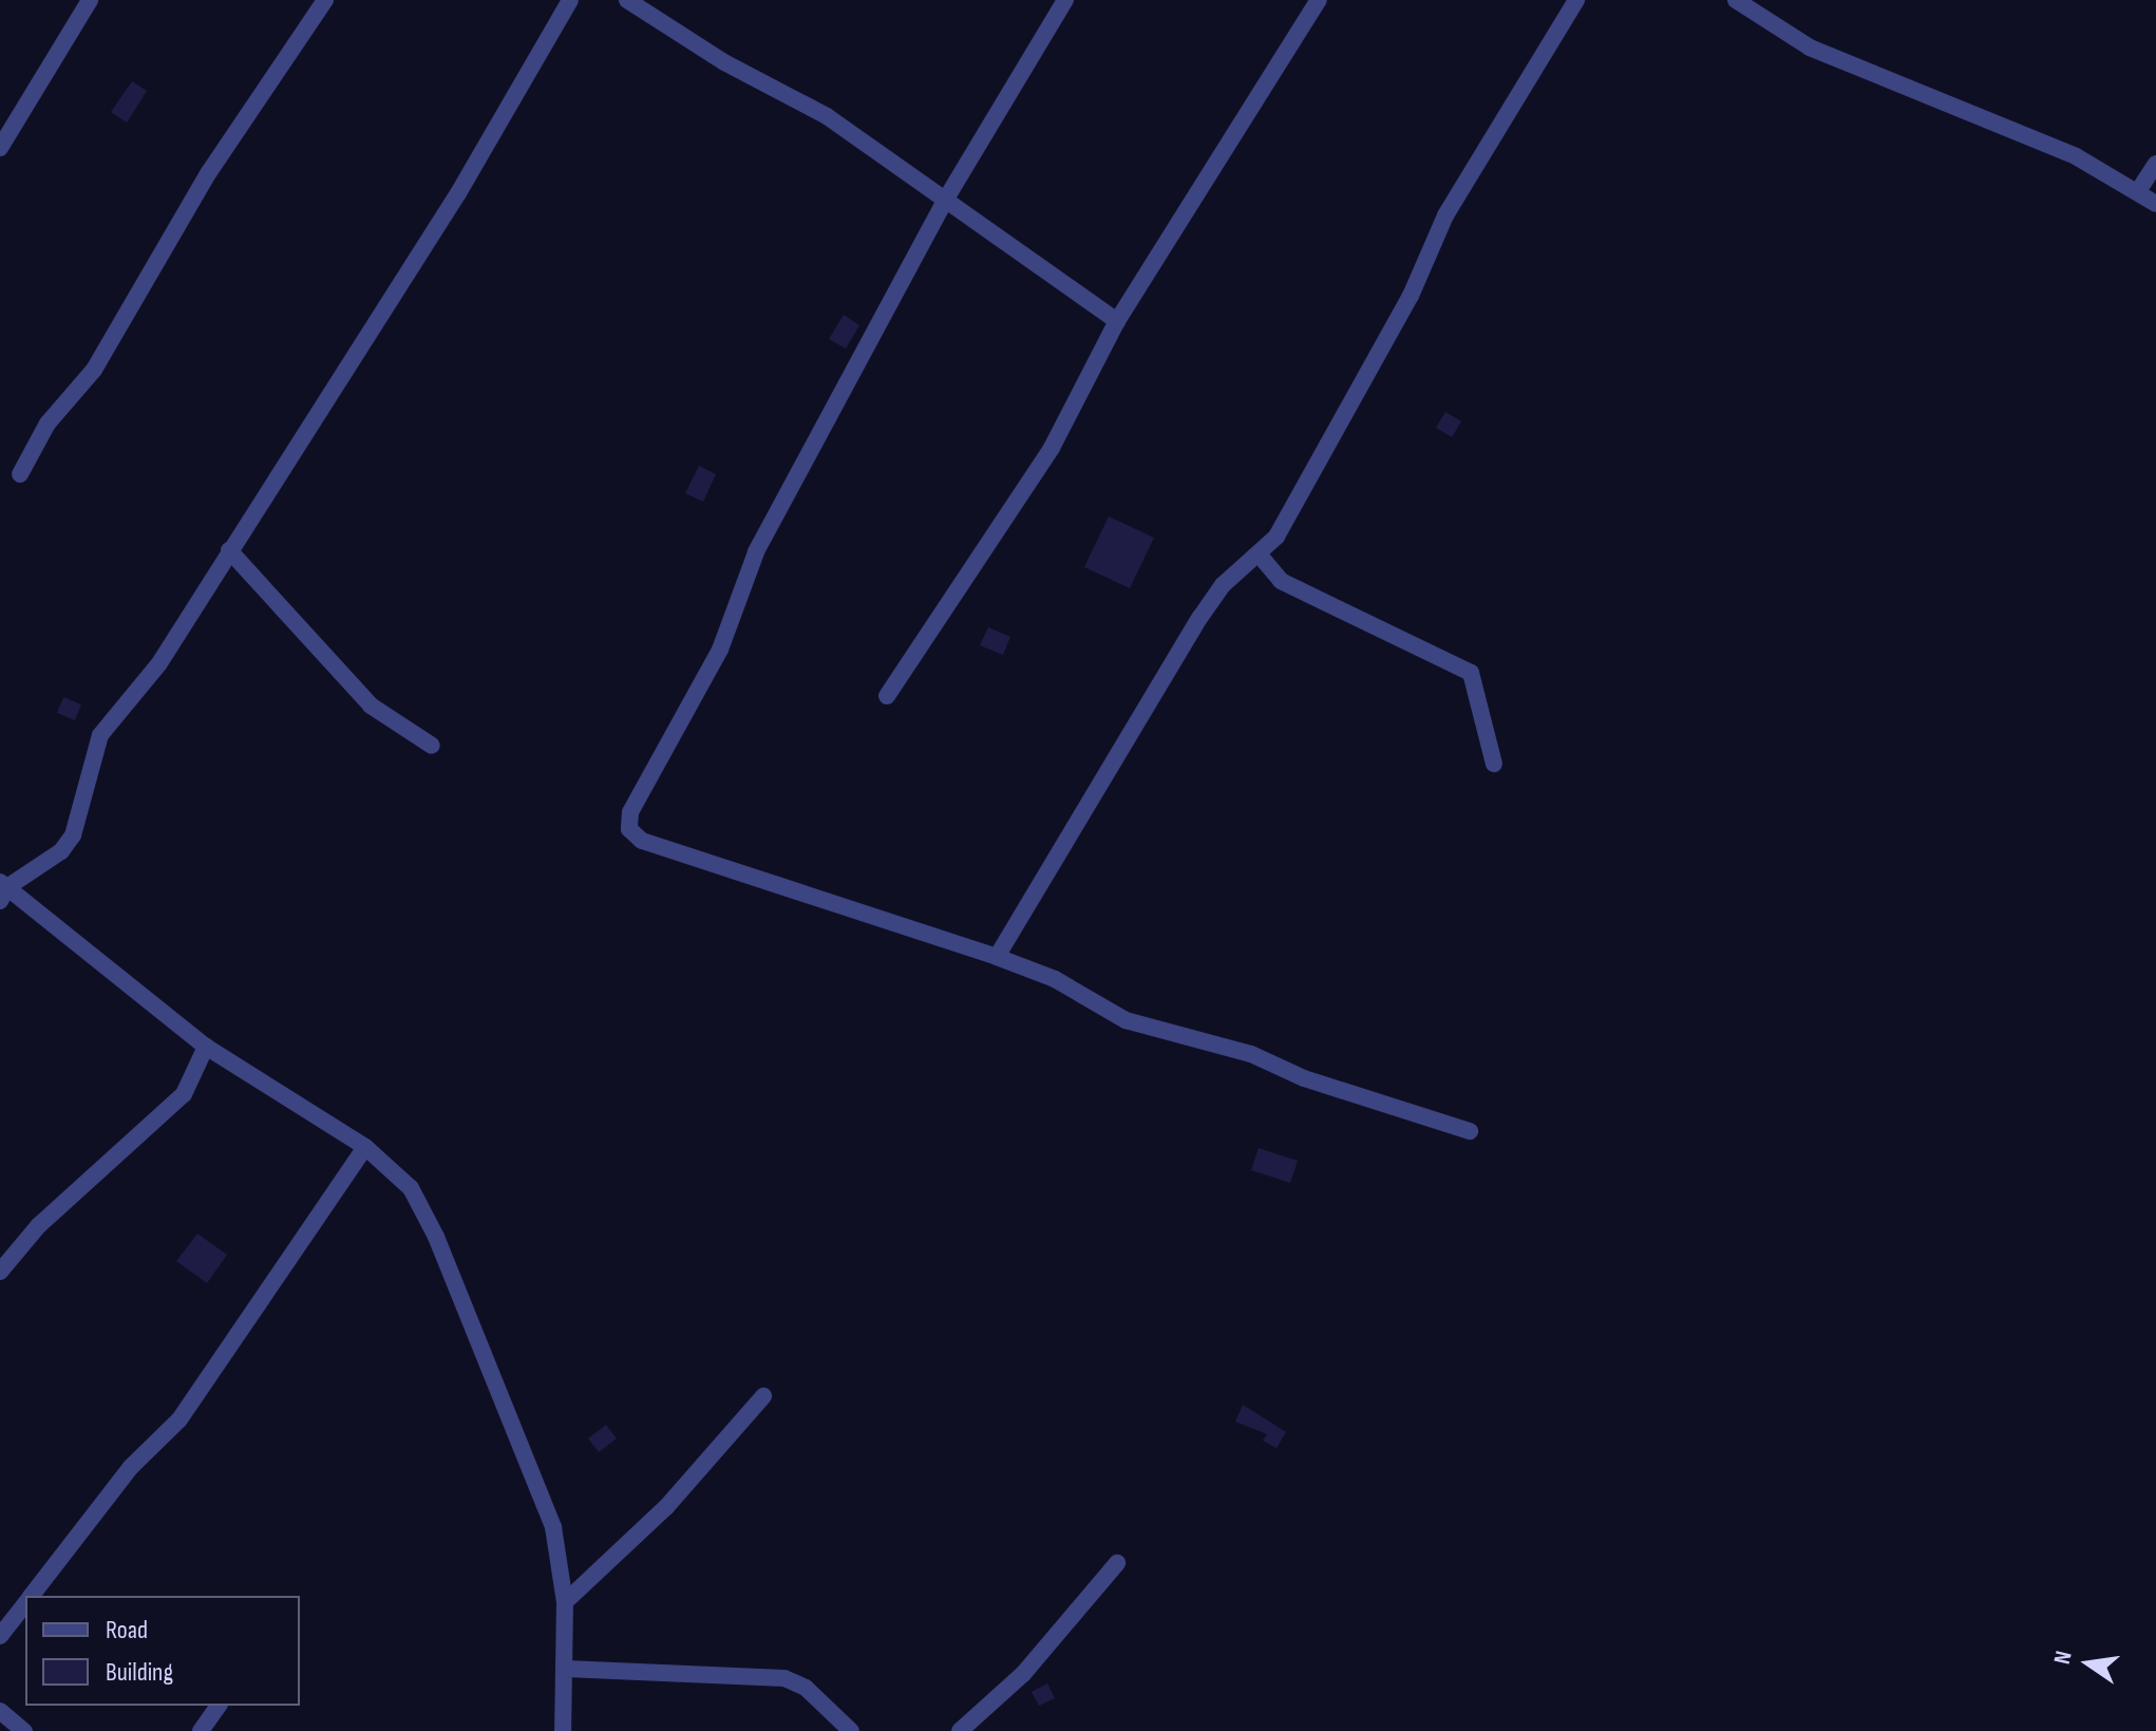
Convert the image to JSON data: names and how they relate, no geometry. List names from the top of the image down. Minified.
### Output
{"legend":["Road","Building"],"north":"left"}
